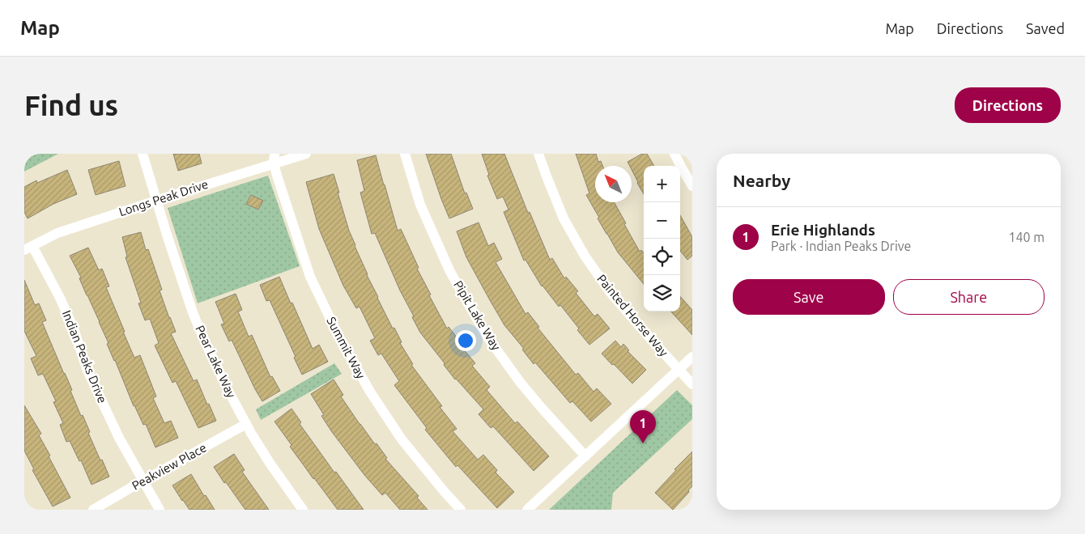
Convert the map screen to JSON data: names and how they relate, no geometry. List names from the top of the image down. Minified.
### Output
{"streets":{"street":["Longs Peak Drive","Pipit Lake Way","Painted Horse Way","Summit Way","Indian Peaks Drive","Pear Lake Way","Peakview Place"]},"crossings":[["Longs Peak Drive","Summit Way"],["Longs Peak Drive","Indian Peaks Drive"],["Longs Peak Drive","Pear Lake Way"],["Indian Peaks Drive","Peakview Place"],["Pear Lake Way","Peakview Place"]],"north":"top left","page":{"header":"Map","nav":["Map","Directions","Saved"],"buttons":["Directions",["Save","Share"]],"title":"Find us","heading":"Nearby","map_buttons":["+","−"],"list":[{"mark":"1","name":"Erie Highlands","note":"Park · Indian Peaks Drive","value":"140 m"}],"pins":"1"}}
